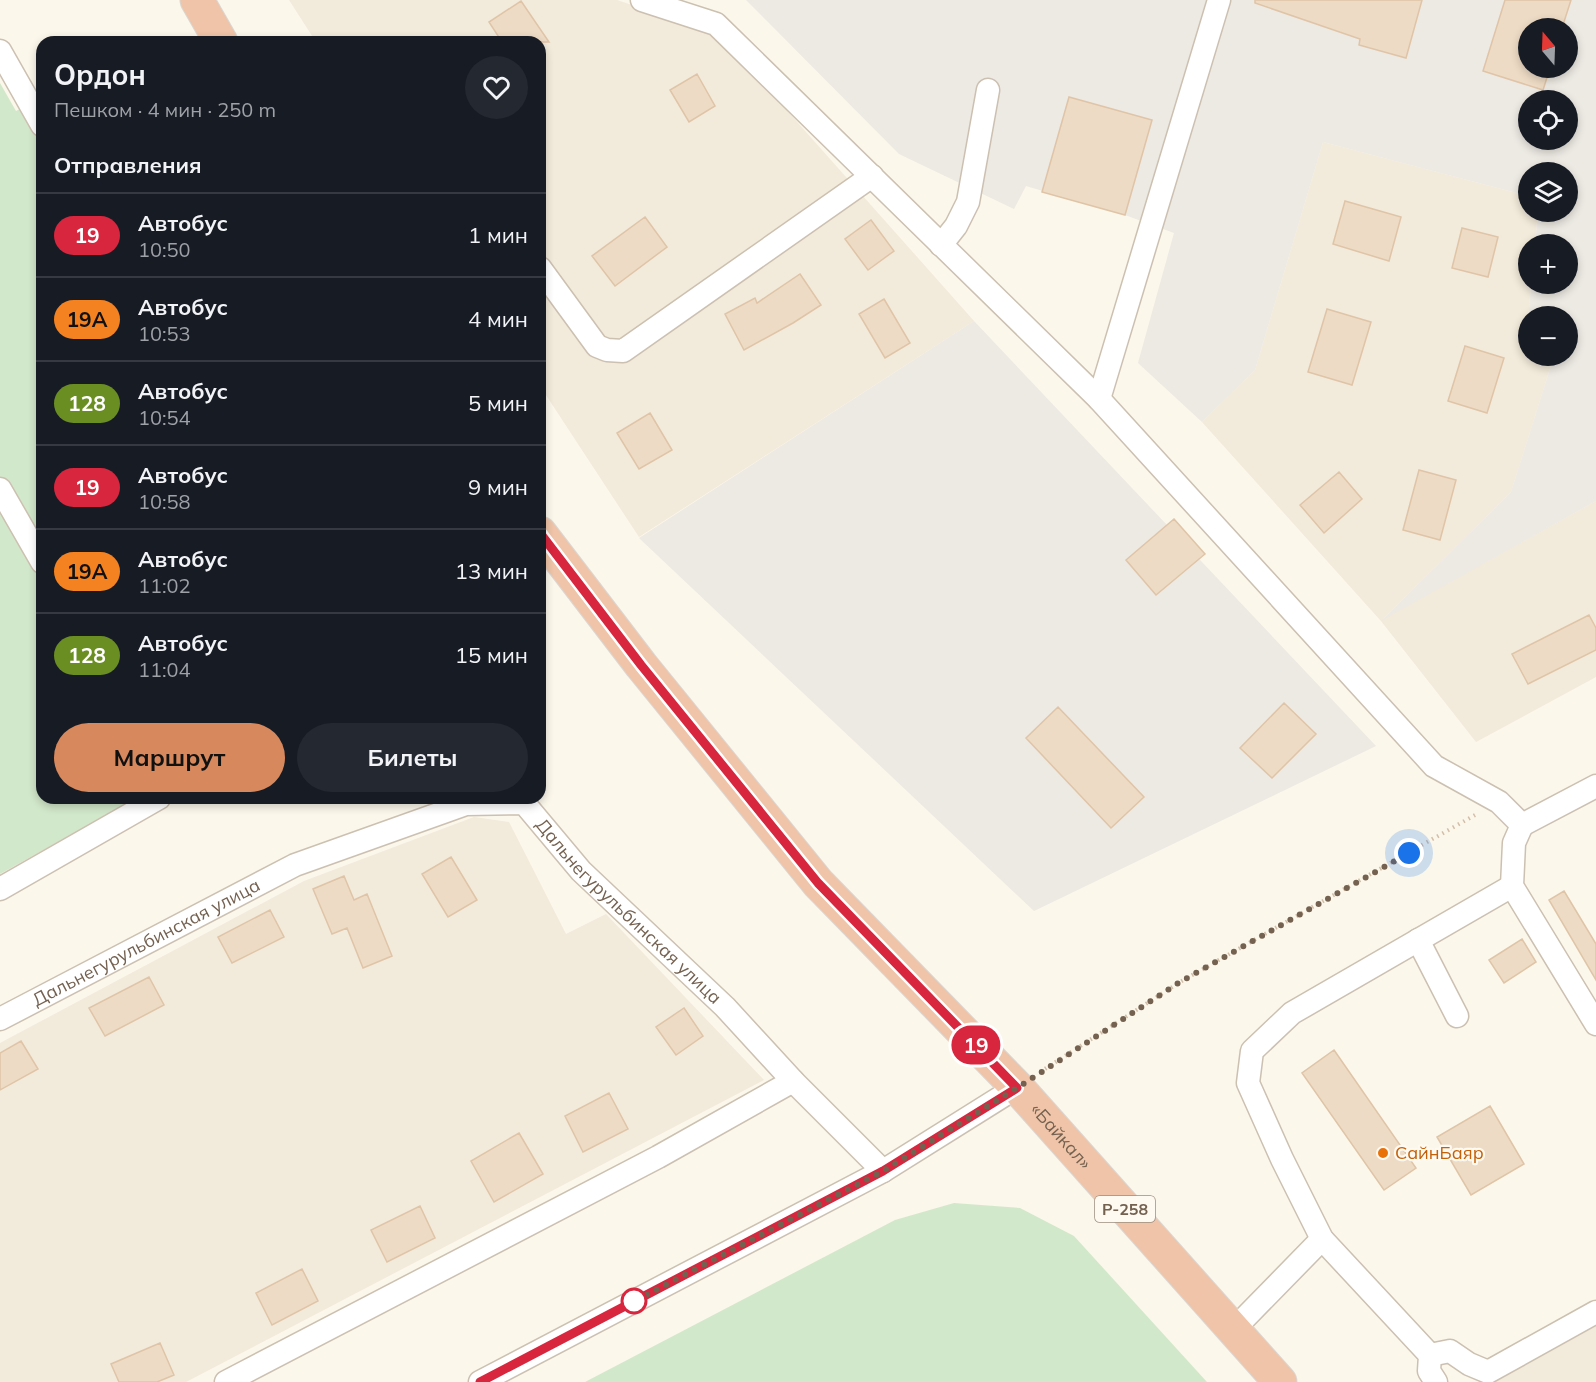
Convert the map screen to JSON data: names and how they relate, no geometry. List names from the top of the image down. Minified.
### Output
{"streets":{"highway":["«Байкал»","Р-258"],"street":["Дальнегурульбинская улица"]},"places":["СайнБаяр"],"lines":["bus line 19"],"north":"top","page":{"on_map":"19","map_buttons":["+","−"],"heading":[["Ордон","Пешком · 4 мин · 250 m"],"Отправления"],"list":[{"mark":"19","name":"Автобус","note":"10:50","value":"1 мин"},{"mark":"19А","name":"Автобус","note":"10:53","value":"4 мин"},{"mark":"128","name":"Автобус","note":"10:54","value":"5 мин"},{"mark":"19","name":"Автобус","note":"10:58","value":"9 мин"},{"mark":"19А","name":"Автобус","note":"11:02","value":"13 мин"},{"mark":"128","name":"Автобус","note":"11:04","value":"15 мин"}],"buttons":["Маршрут","Билеты"]}}
